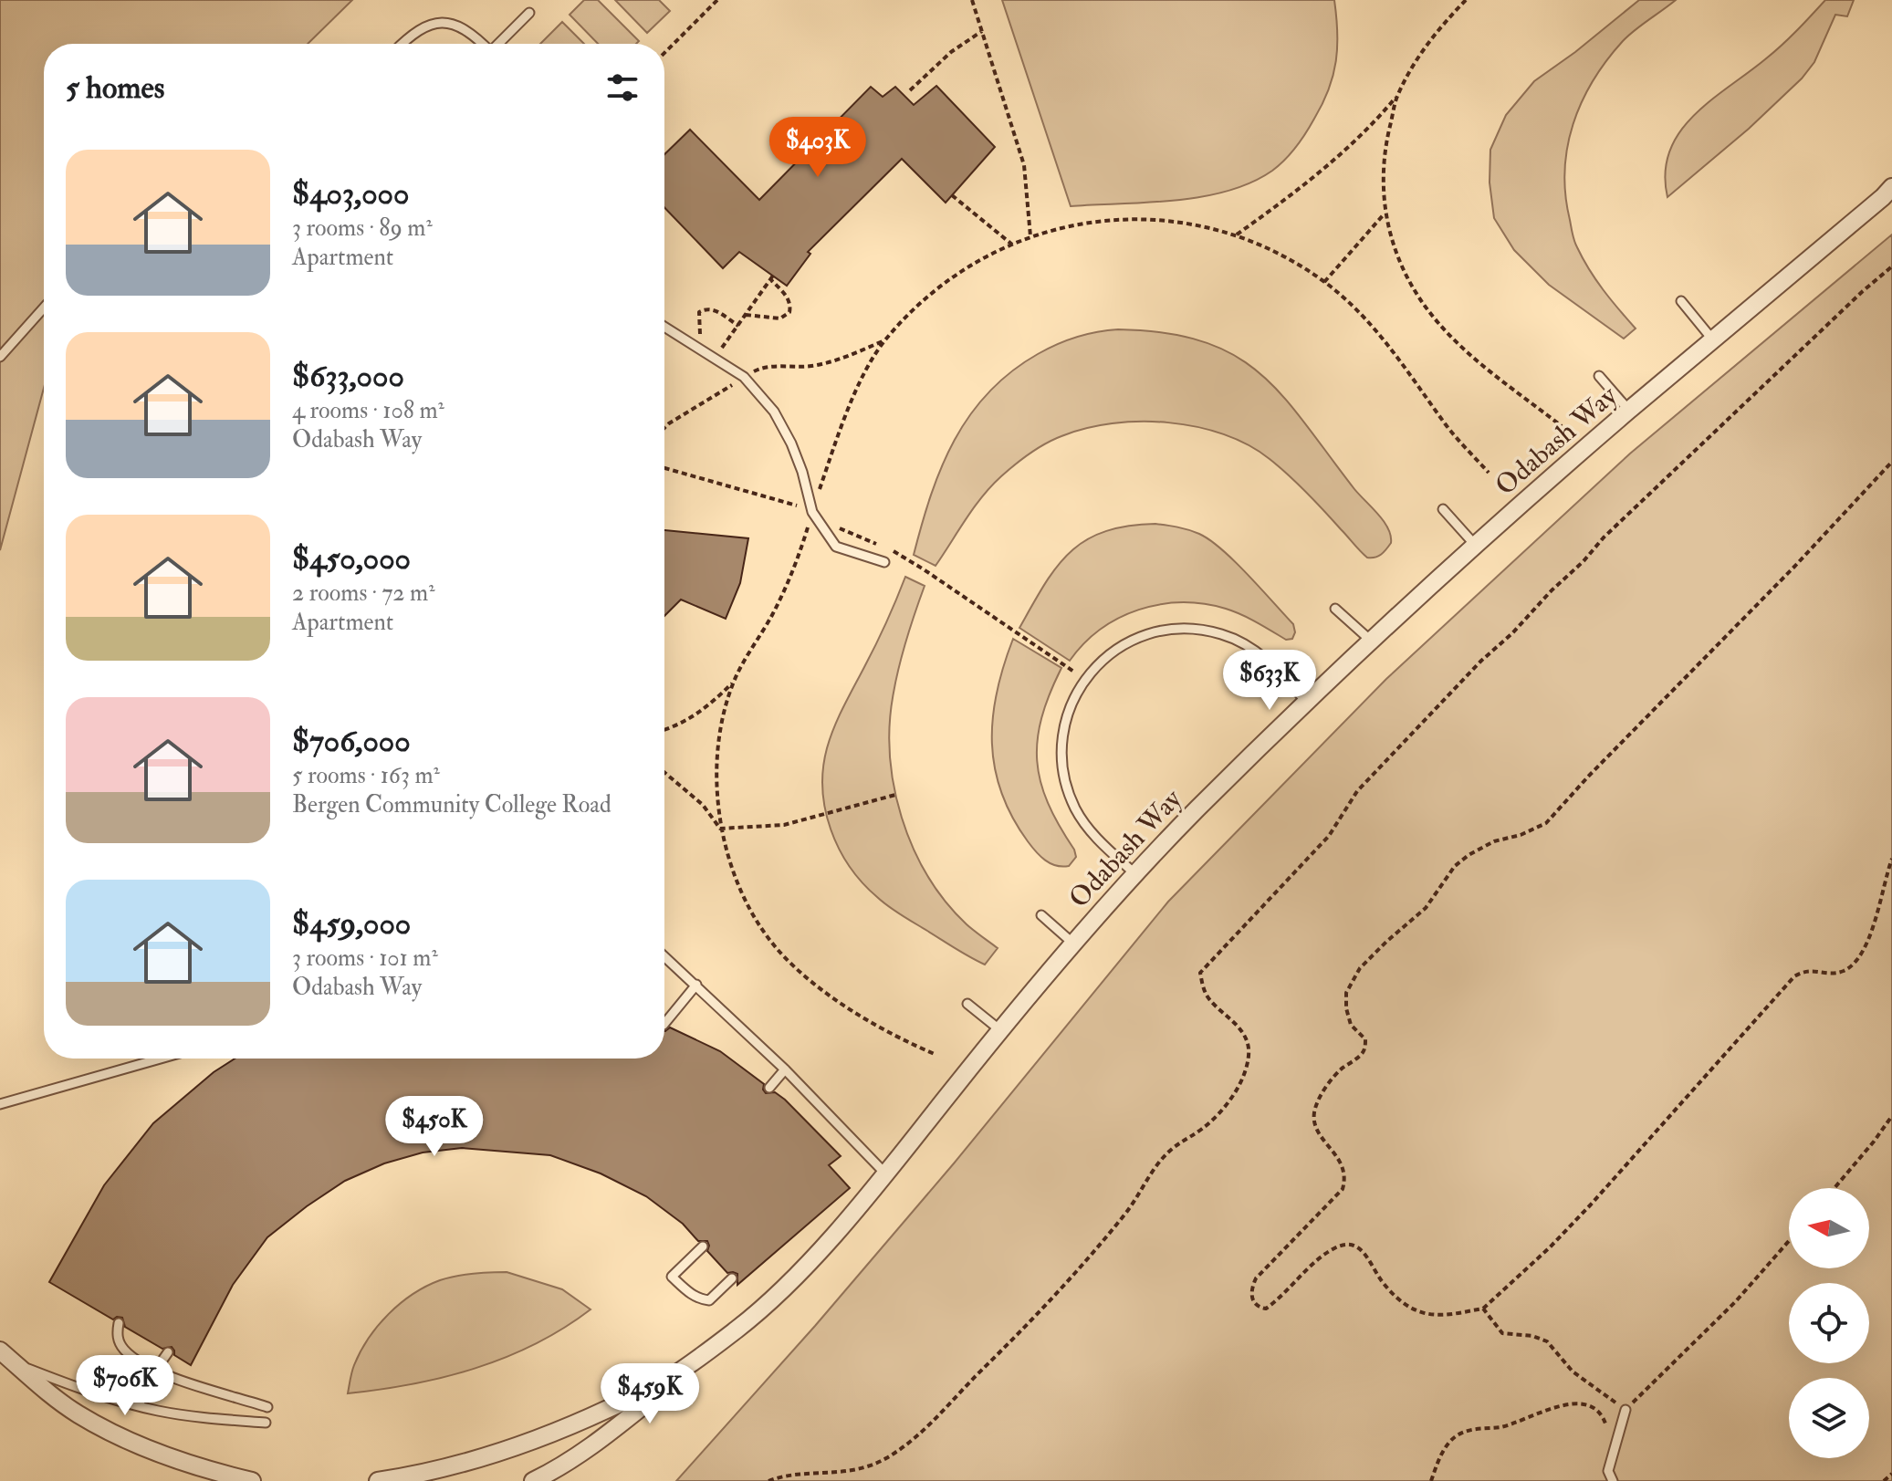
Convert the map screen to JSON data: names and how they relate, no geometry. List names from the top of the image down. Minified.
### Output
{"streets":{"street":["Odabash Way"]},"north":"left","page":{"heading":"5 homes","price":["$403K","$633K","$450K","$706K","$459K"],"list":[{"name":"$403,000","note":"3 rooms · 89 m² · Apartment"},{"name":"$633,000","note":"4 rooms · 108 m² · Odabash Way"},{"name":"$450,000","note":"2 rooms · 72 m² · Apartment"},{"name":"$706,000","note":"5 rooms · 163 m² · Bergen Community College Road"},{"name":"$459,000","note":"3 rooms · 101 m² · Odabash Way"}]}}
